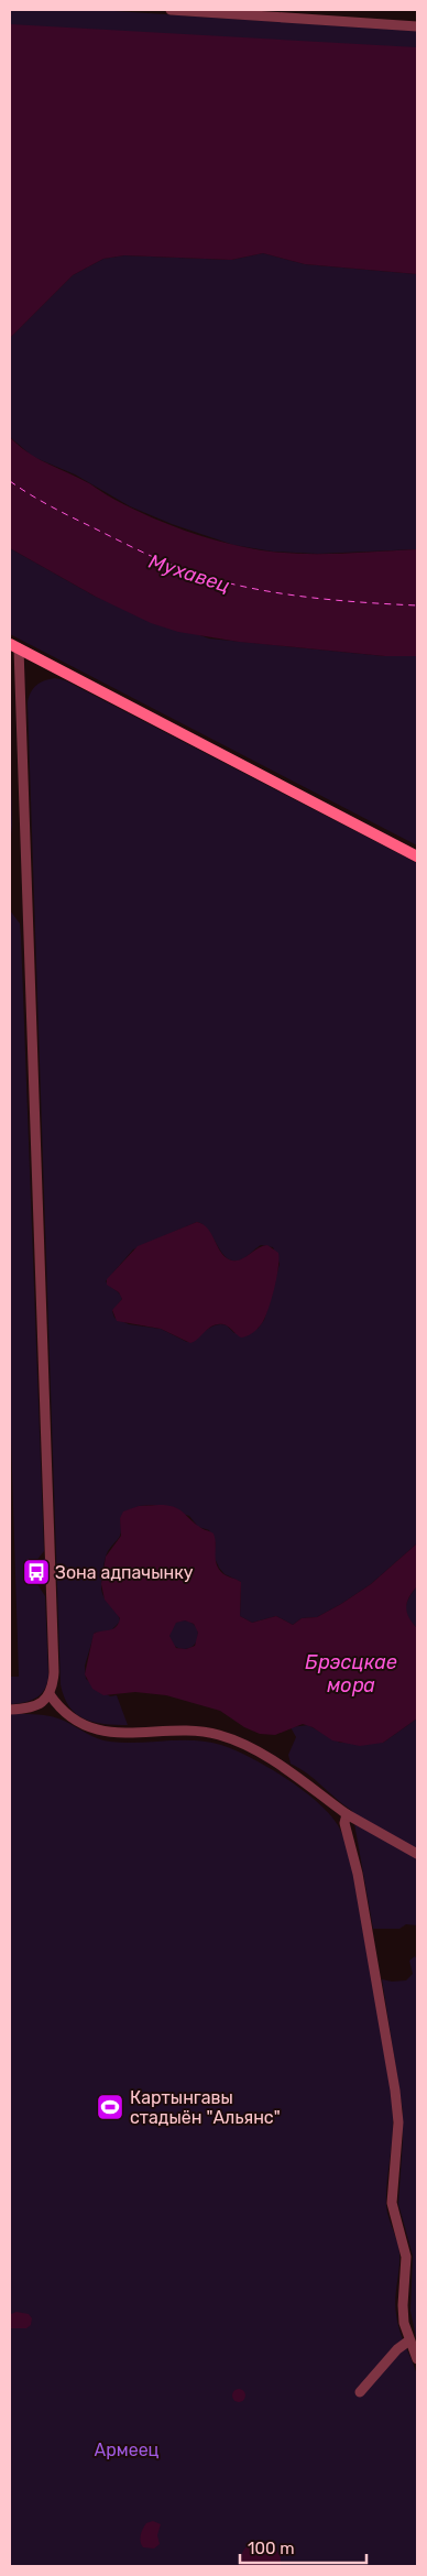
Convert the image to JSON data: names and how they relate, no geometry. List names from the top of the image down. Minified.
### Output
{"water":["Мухавец","Брэсцкае мора"],"parks":["Армеец"],"places":{"bus stop":["Зона адпачынку"],"sports":["Картынгавы стадыён \"Альянс\""]},"scale_bar":"100 m"}
